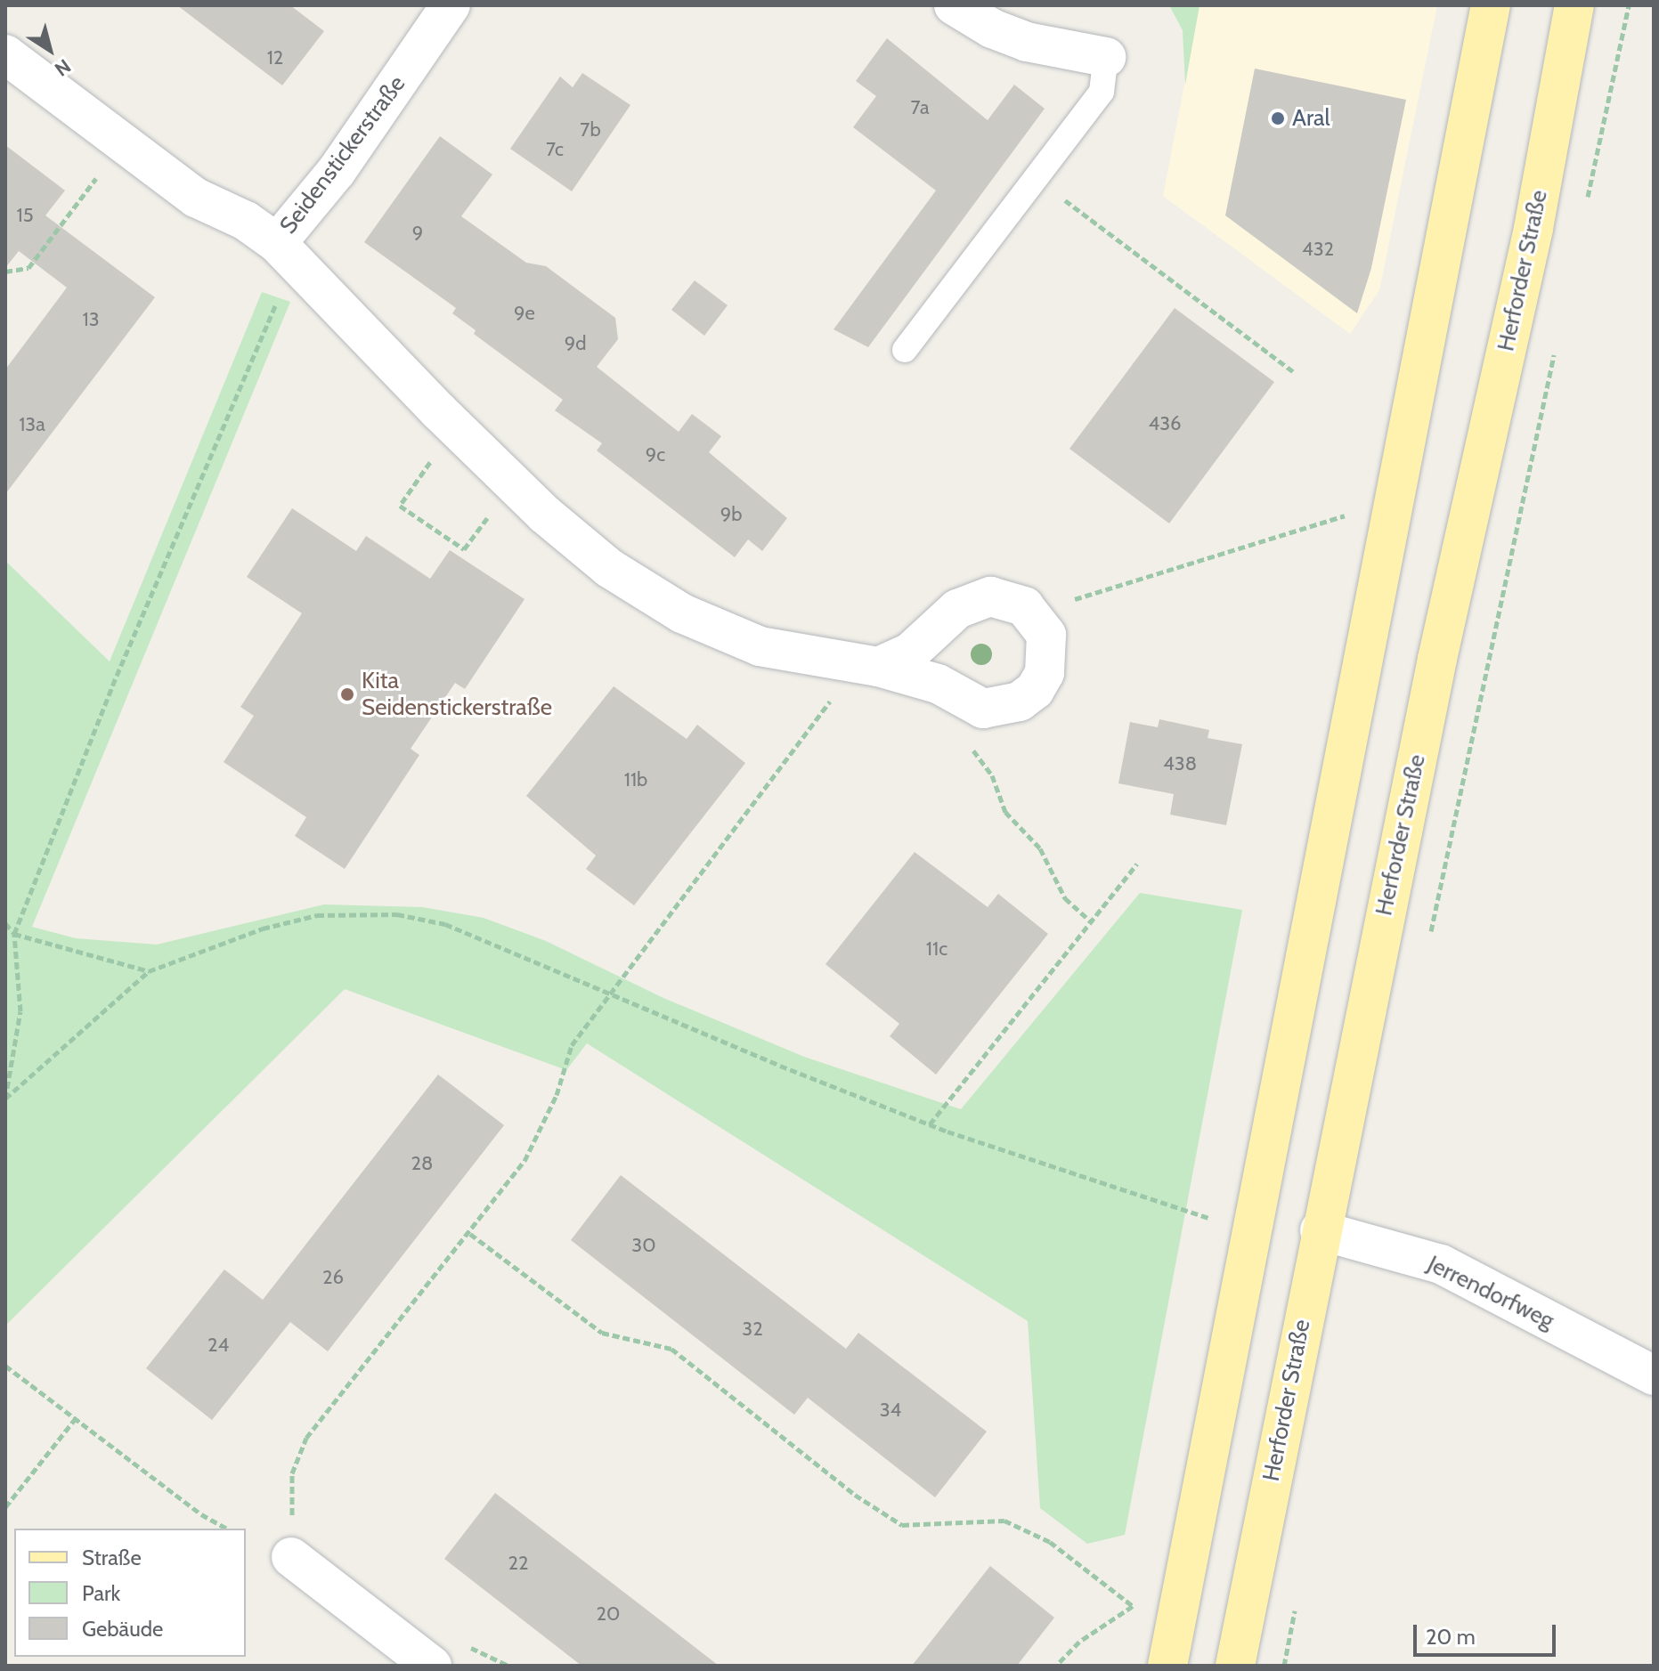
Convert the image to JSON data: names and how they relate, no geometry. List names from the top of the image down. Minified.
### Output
{"streets":{"main road":["Herforder Straße"],"street":["Seidenstickerstraße","Jerrendorfweg"]},"crossings":[["Herforder Straße","Jerrendorfweg"]],"places":["Aral","Kita Seidenstickerstraße"],"house_numbers":["12","7a","7b","7c","15","9","432","9e","13","9d","436","13a","9c","9b","438","11b","11c","28","30","26","32","24","34","22","20"],"legend":["Straße","Park","Gebäude"],"scale_bar":"20 m","north":"bottom right"}
